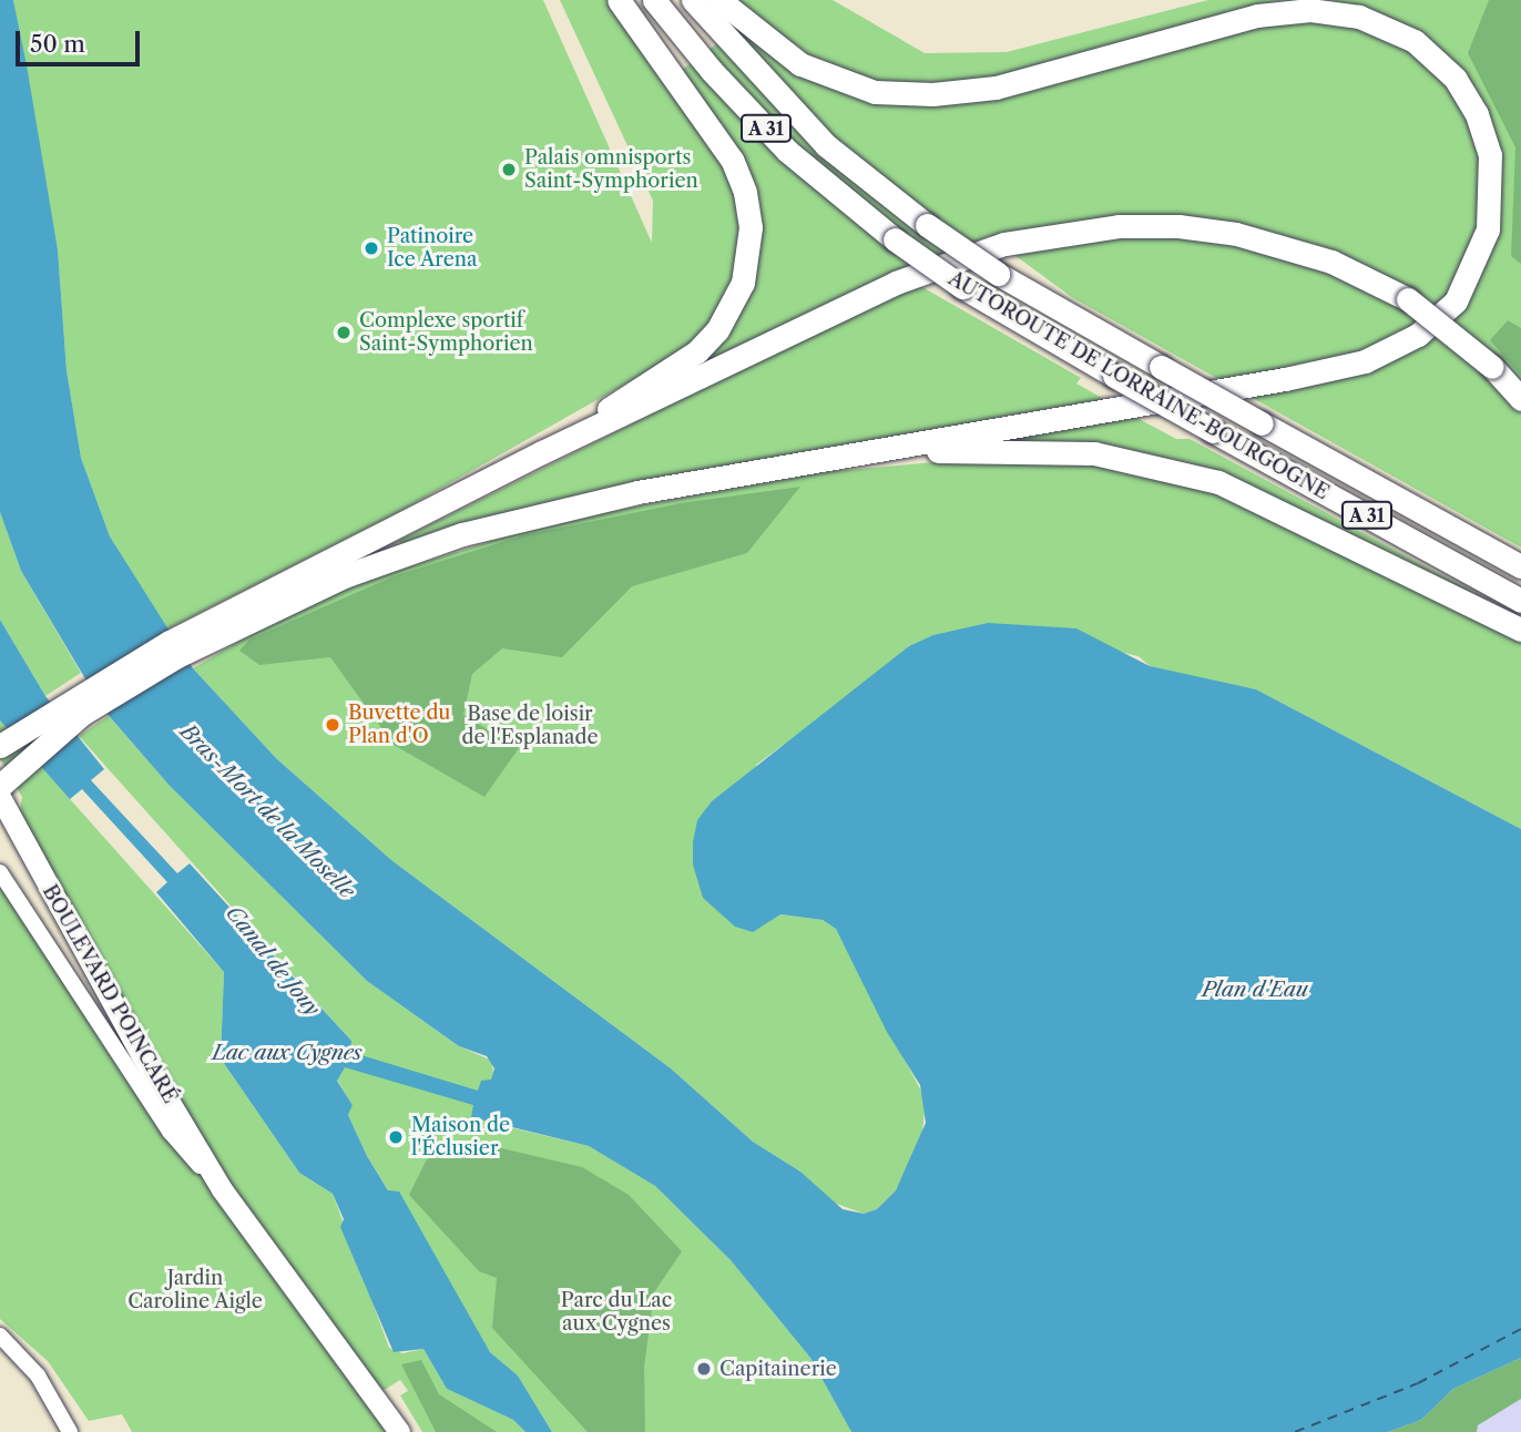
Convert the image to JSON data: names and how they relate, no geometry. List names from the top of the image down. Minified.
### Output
{"streets":{"highway":["A 31","AUTOROUTE DE LORRAINE-BOURGOGNE"],"main road":["BOULEVARD POINCARÉ"]},"water":["Bras-Mort de la Moselle","Canal de Jouy","Plan d'Eau","Lac aux Cygnes"],"parks":["Base de loisir de l'Esplanade","Jardin Caroline Aigle","Parc du Lac aux Cygnes"],"places":["Palais omnisports Saint-Symphorien","Patinoire Ice Arena","Complexe sportif Saint-Symphorien","Buvette du Plan d'O","Maison de l'Éclusier","Capitainerie"],"scale_bar":"50 m"}
